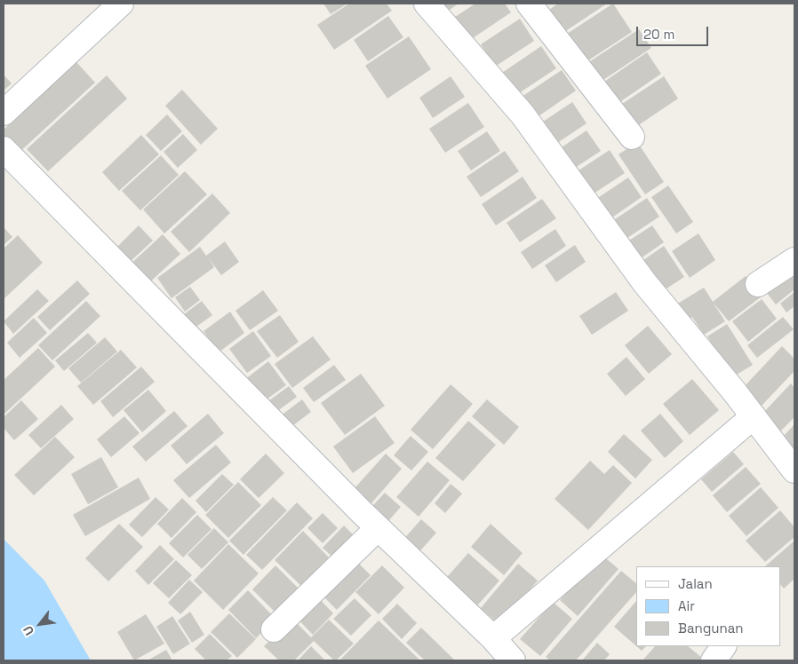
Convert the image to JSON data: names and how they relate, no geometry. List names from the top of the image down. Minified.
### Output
{"legend":["Jalan","Air","Bangunan"],"scale_bar":"20 m","north":"bottom left"}
